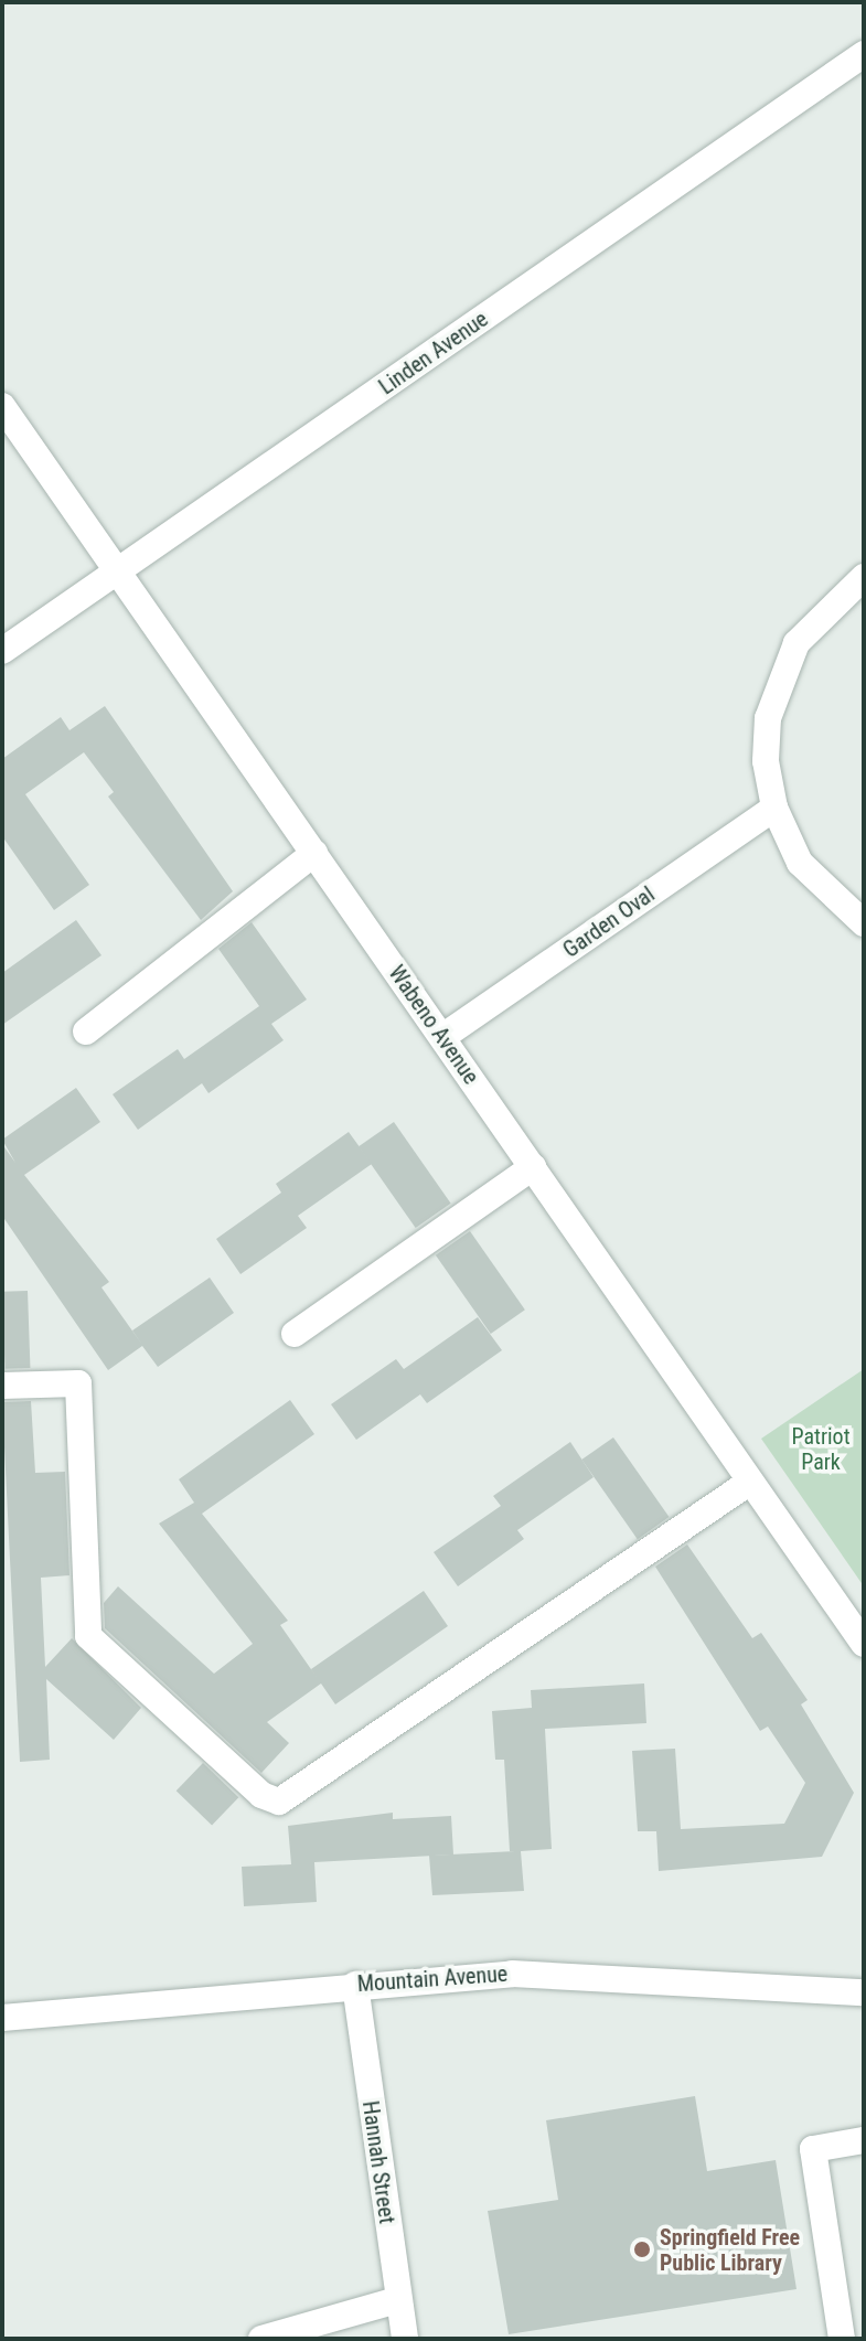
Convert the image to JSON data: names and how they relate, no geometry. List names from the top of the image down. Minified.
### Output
{"streets":{"street":["Linden Avenue","Garden Oval","Wabeno Avenue","Mountain Avenue","Hannah Street"]},"crossings":[["Linden Avenue","Wabeno Avenue"],["Garden Oval","Wabeno Avenue"],["Mountain Avenue","Hannah Street"]],"parks":["Patriot Park"],"places":["Springfield Free Public Library"]}
